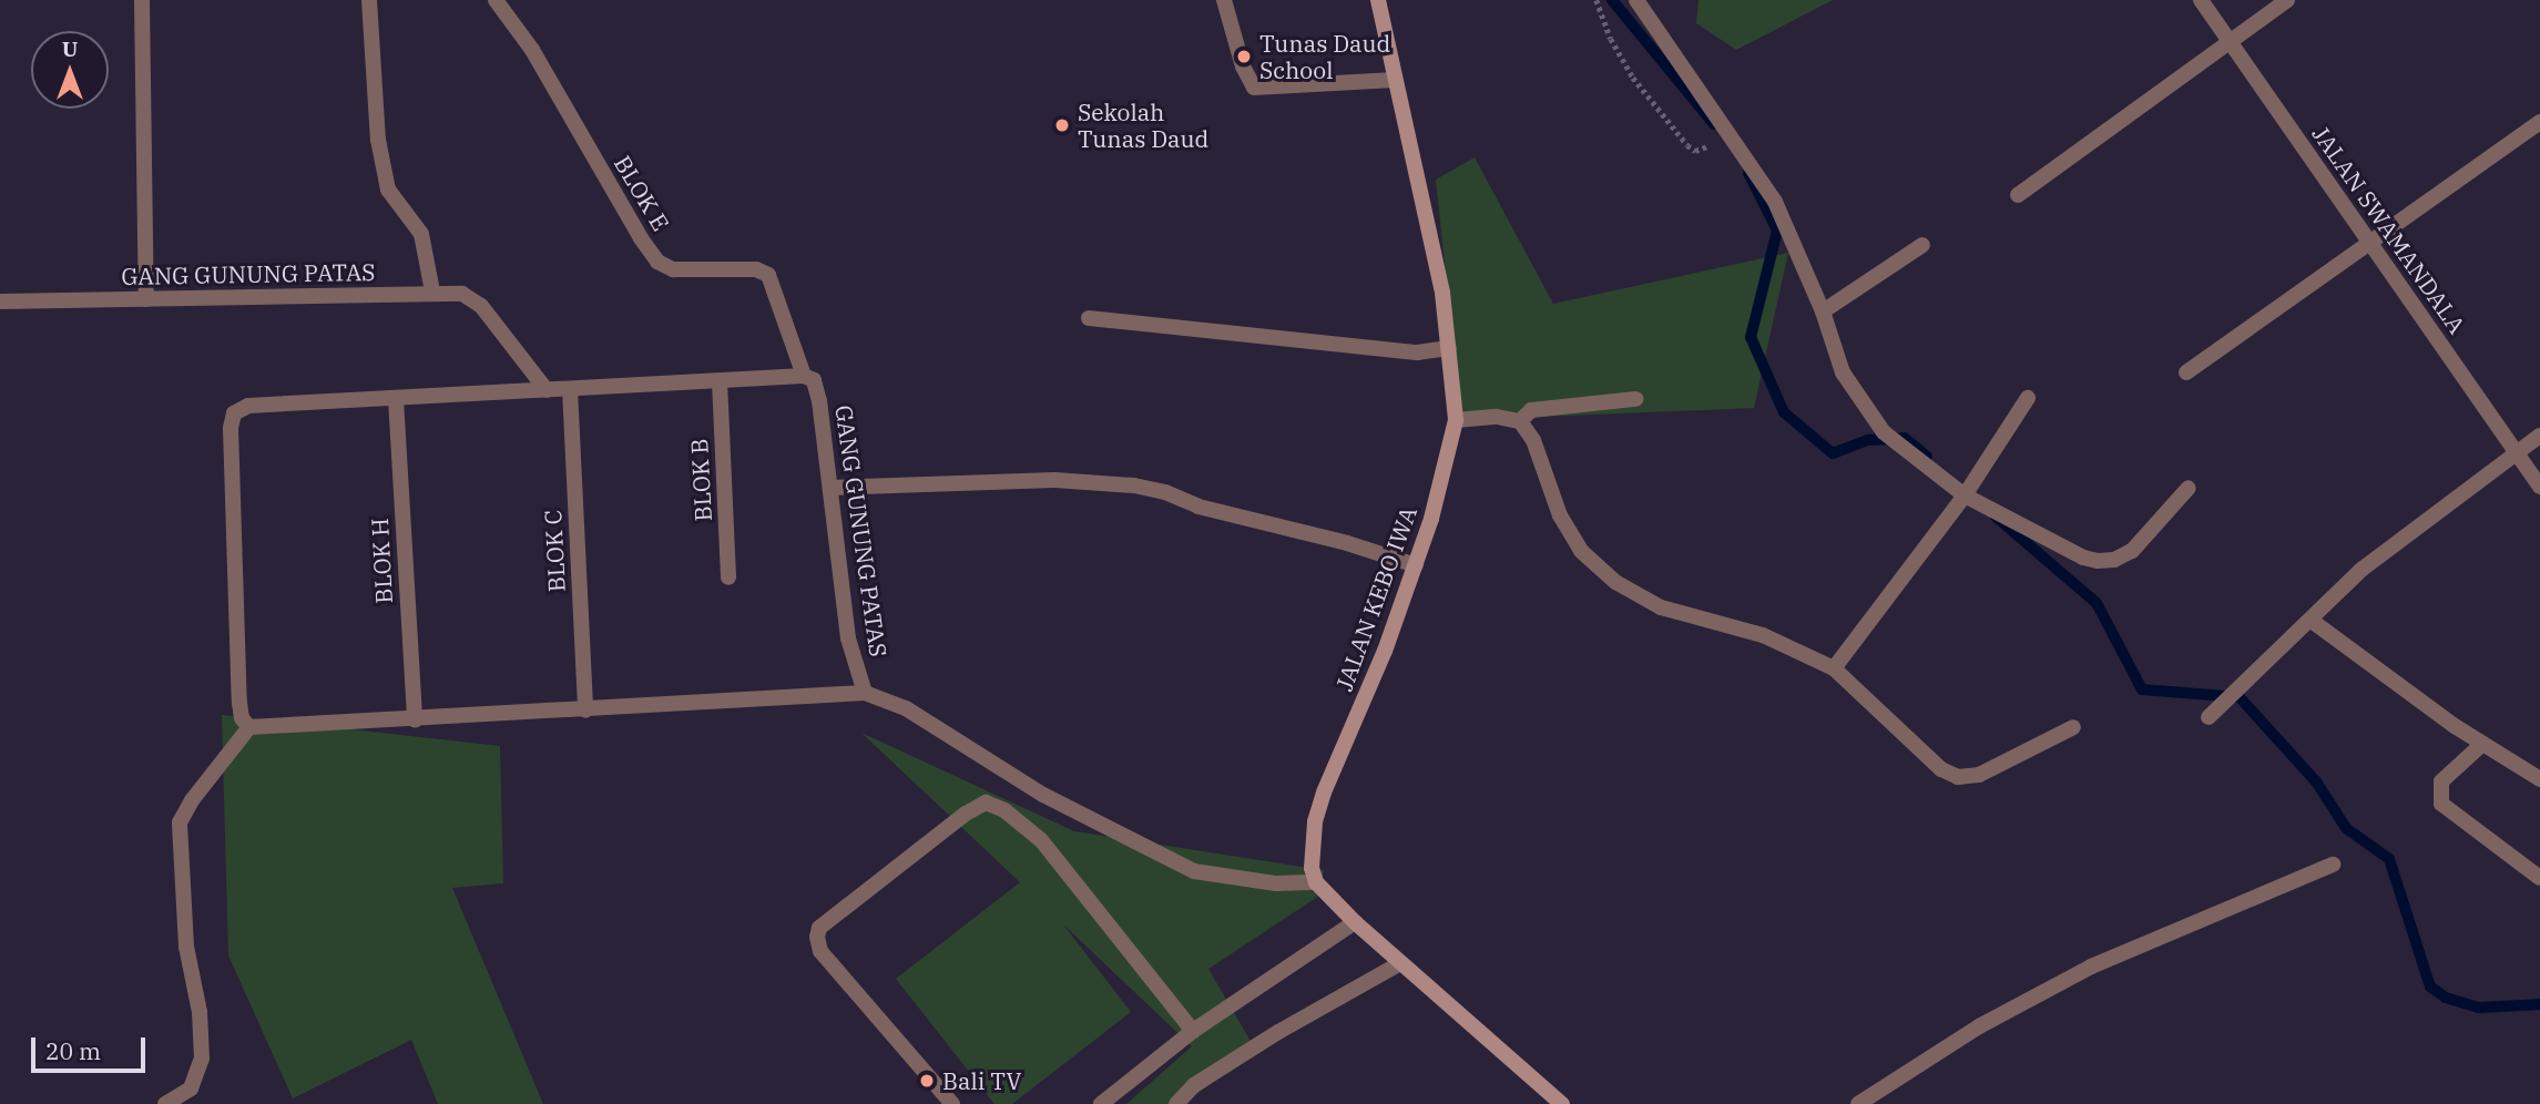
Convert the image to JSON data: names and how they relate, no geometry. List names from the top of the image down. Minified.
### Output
{"streets":{"street":["BLOK E","JALAN SWAMANDALA","GANG GUNUNG PATAS","BLOK B","BLOK C","BLOK H","JALAN KEBO IWA"]},"crossings":[["BLOK E","GANG GUNUNG PATAS"],["GANG GUNUNG PATAS","JALAN KEBO IWA"]],"places":["Tunas Daud School","Sekolah Tunas Daud","Bali TV"],"scale_bar":"20 m","north":"top"}
